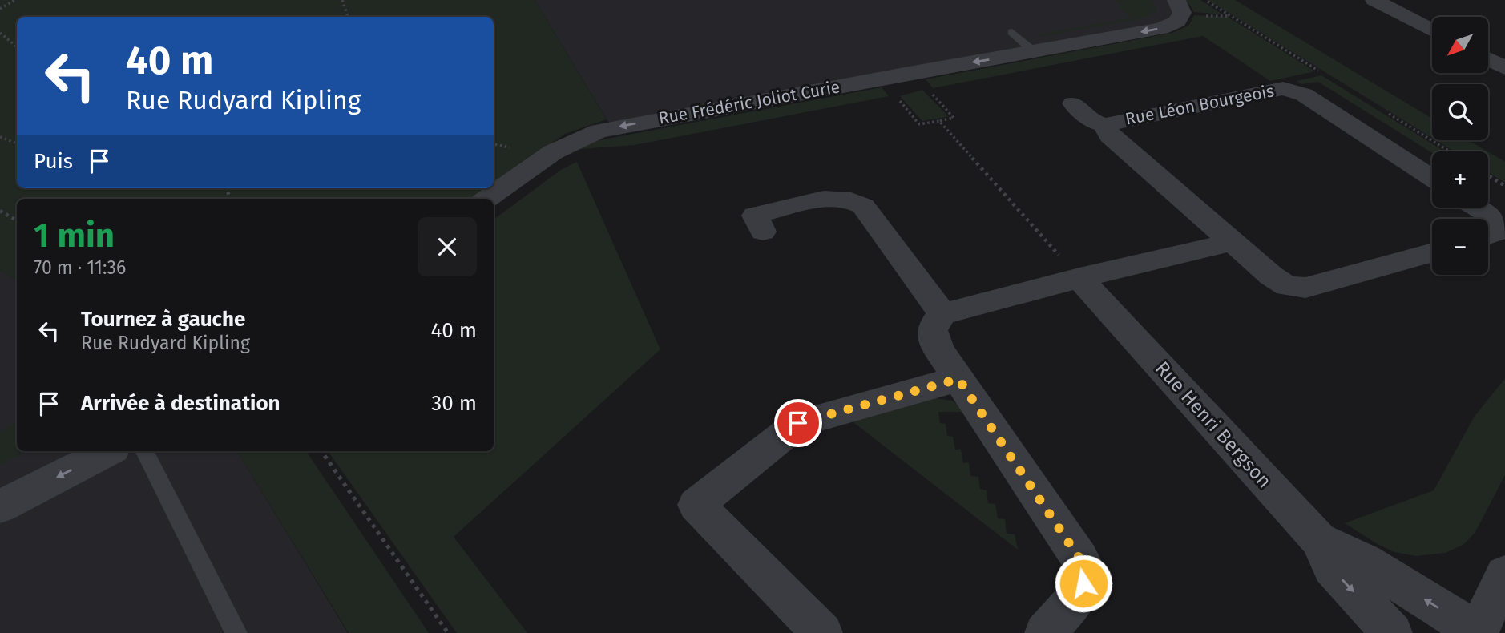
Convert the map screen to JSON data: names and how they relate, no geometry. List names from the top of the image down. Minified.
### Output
{"streets":{"street":["Rue Frédéric Joliot Curie","Rue Léon Bourgeois","Rue Henri Bergson"]},"north":"bottom left","page":{"map_buttons":["+","−"],"turn":["40 m","Rue Rudyard Kipling"],"then":"Puis","heading":["1 min","70 m · 11:36"],"list":[{"name":"Tournez à gauche","note":"Rue Rudyard Kipling","value":"40 m"},{"name":"Arrivée à destination","value":"30 m"}]}}
